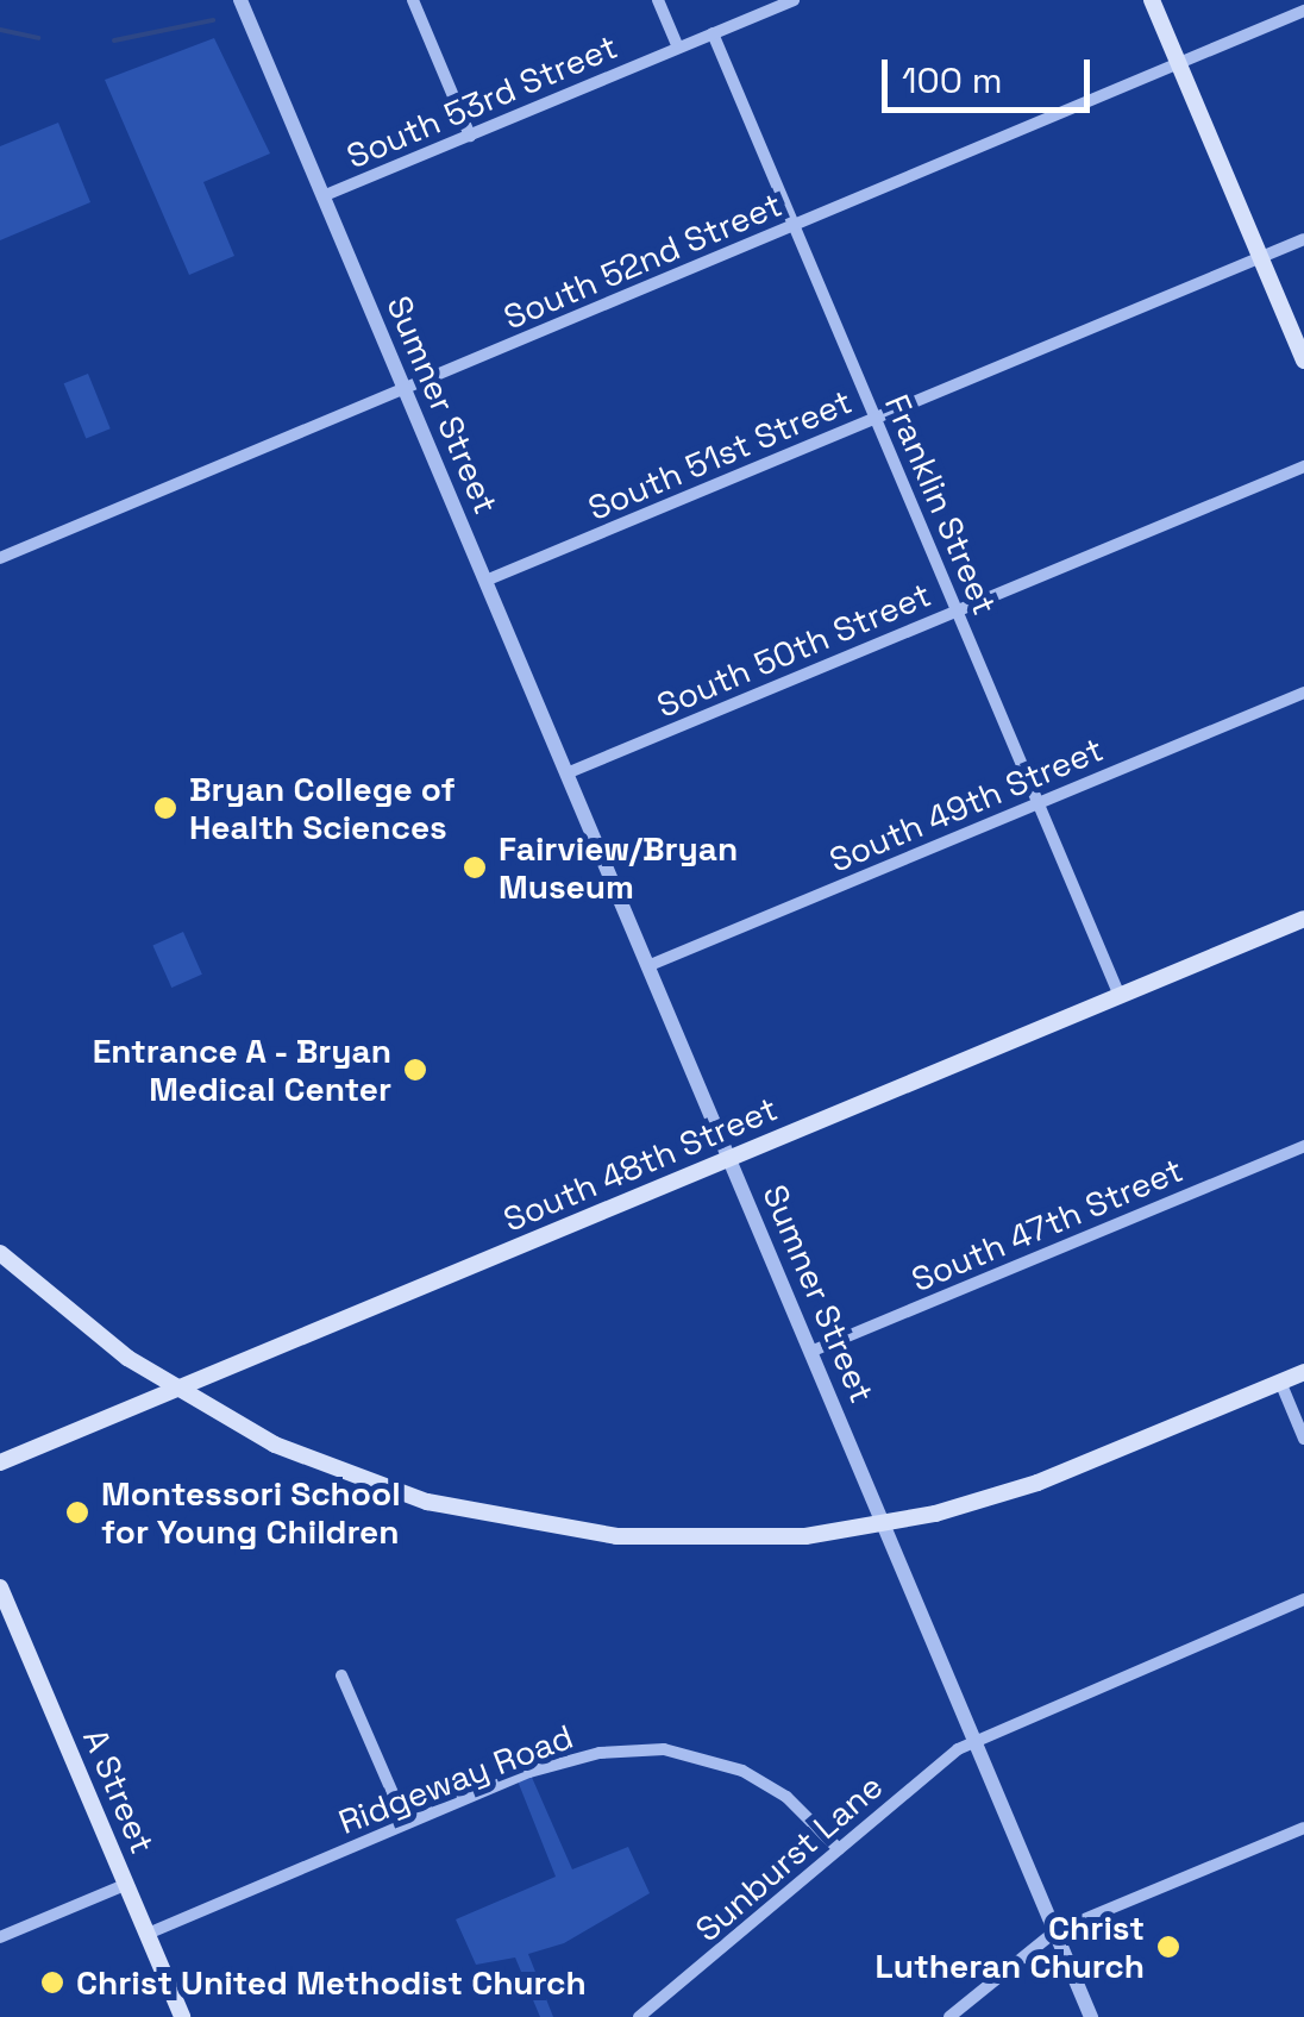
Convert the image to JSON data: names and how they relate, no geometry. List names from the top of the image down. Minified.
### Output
{"streets":{"main road":["South 48th Street","A Street"],"street":["South 53rd Street","South 52nd Street","Sumner Street","South 51st Street","Franklin Street","South 50th Street","South 49th Street","South 47th Street","Ridgeway Road","Sunburst Lane"]},"crossings":[["South 53rd Street","Sumner Street"],["South 53rd Street","Franklin Street"],["South 52nd Street","Sumner Street"],["South 52nd Street","Franklin Street"],["Sumner Street","South 51st Street"],["Sumner Street","South 50th Street"],["Sumner Street","South 49th Street"],["Sumner Street","South 48th Street"],["Sumner Street","South 47th Street"],["Sumner Street","Sunburst Lane"],["South 51st Street","Franklin Street"],["Franklin Street","South 50th Street"],["Franklin Street","South 49th Street"],["Franklin Street","South 48th Street"],["Ridgeway Road","A Street"],["Ridgeway Road","Sunburst Lane"]],"places":["Bryan College of Health Sciences","Fairview/Bryan Museum","Entrance A - Bryan Medical Center","Montessori School for Young Children","Christ Lutheran Church","Christ United Methodist Church"],"scale_bar":"100 m"}
